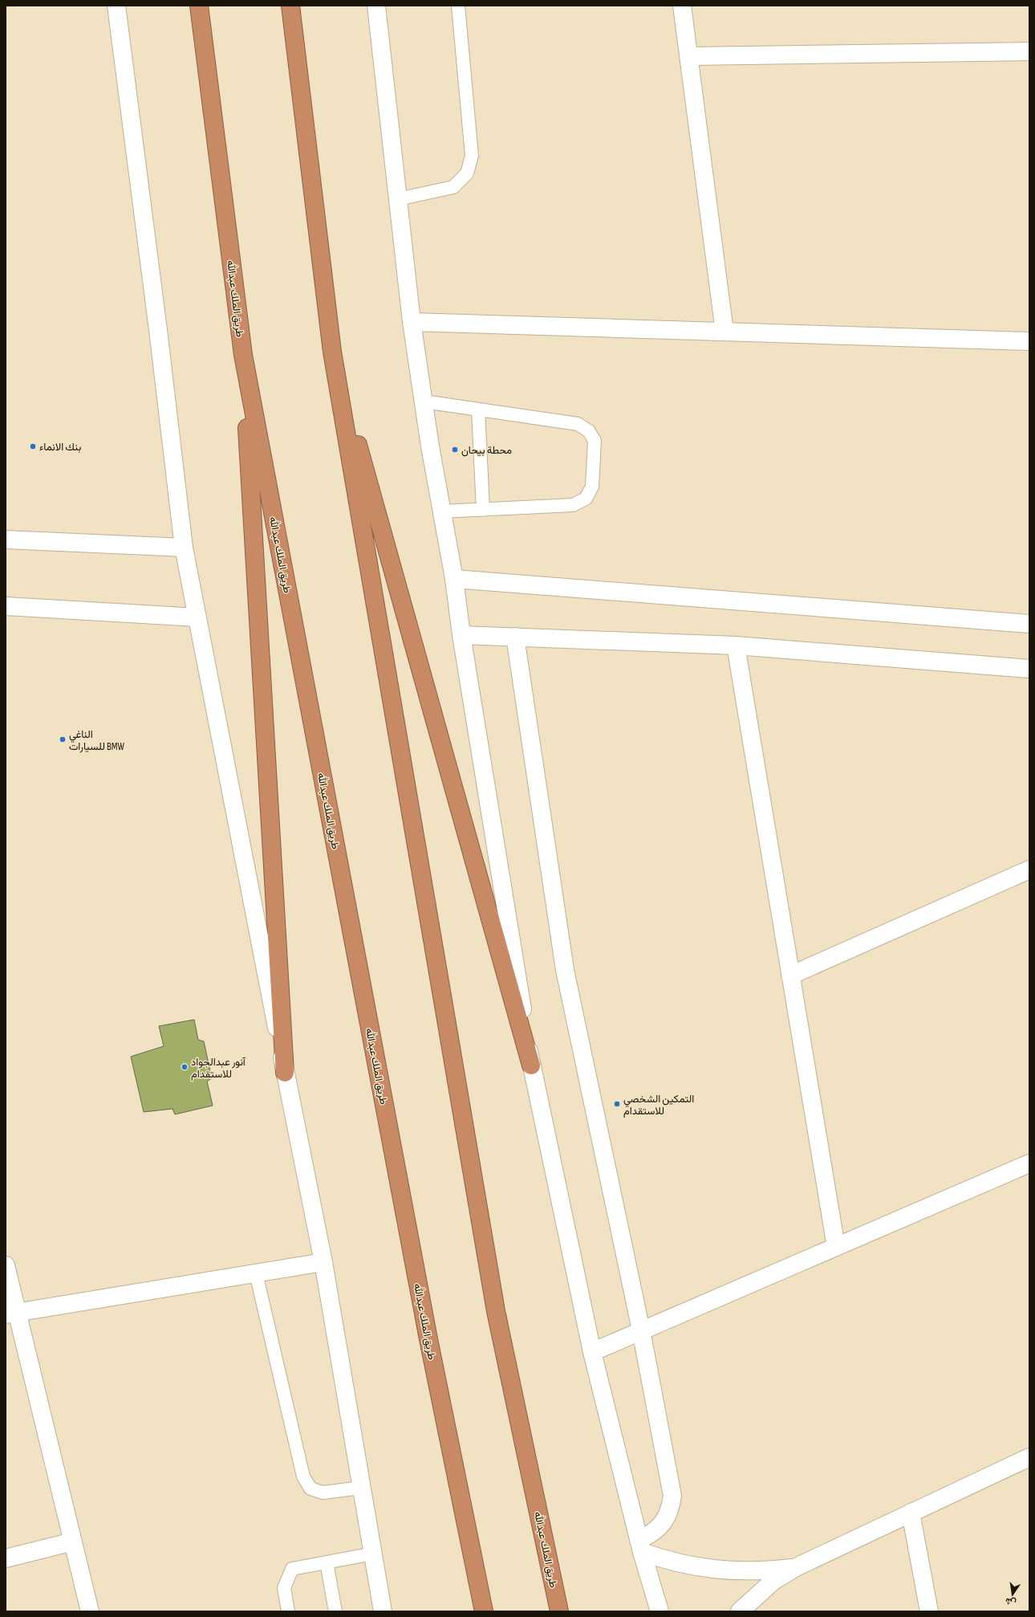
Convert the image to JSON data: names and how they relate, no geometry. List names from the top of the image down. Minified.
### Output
{"streets":{"highway":["طريق الملك عبدالله"]},"places":["بنك الانماء","محطة بيحان","الناغي للسيارات BMW","آنور عبدالجواد للاستقدام","التمكين الشخصي للاستقدام"],"north":"bottom"}
